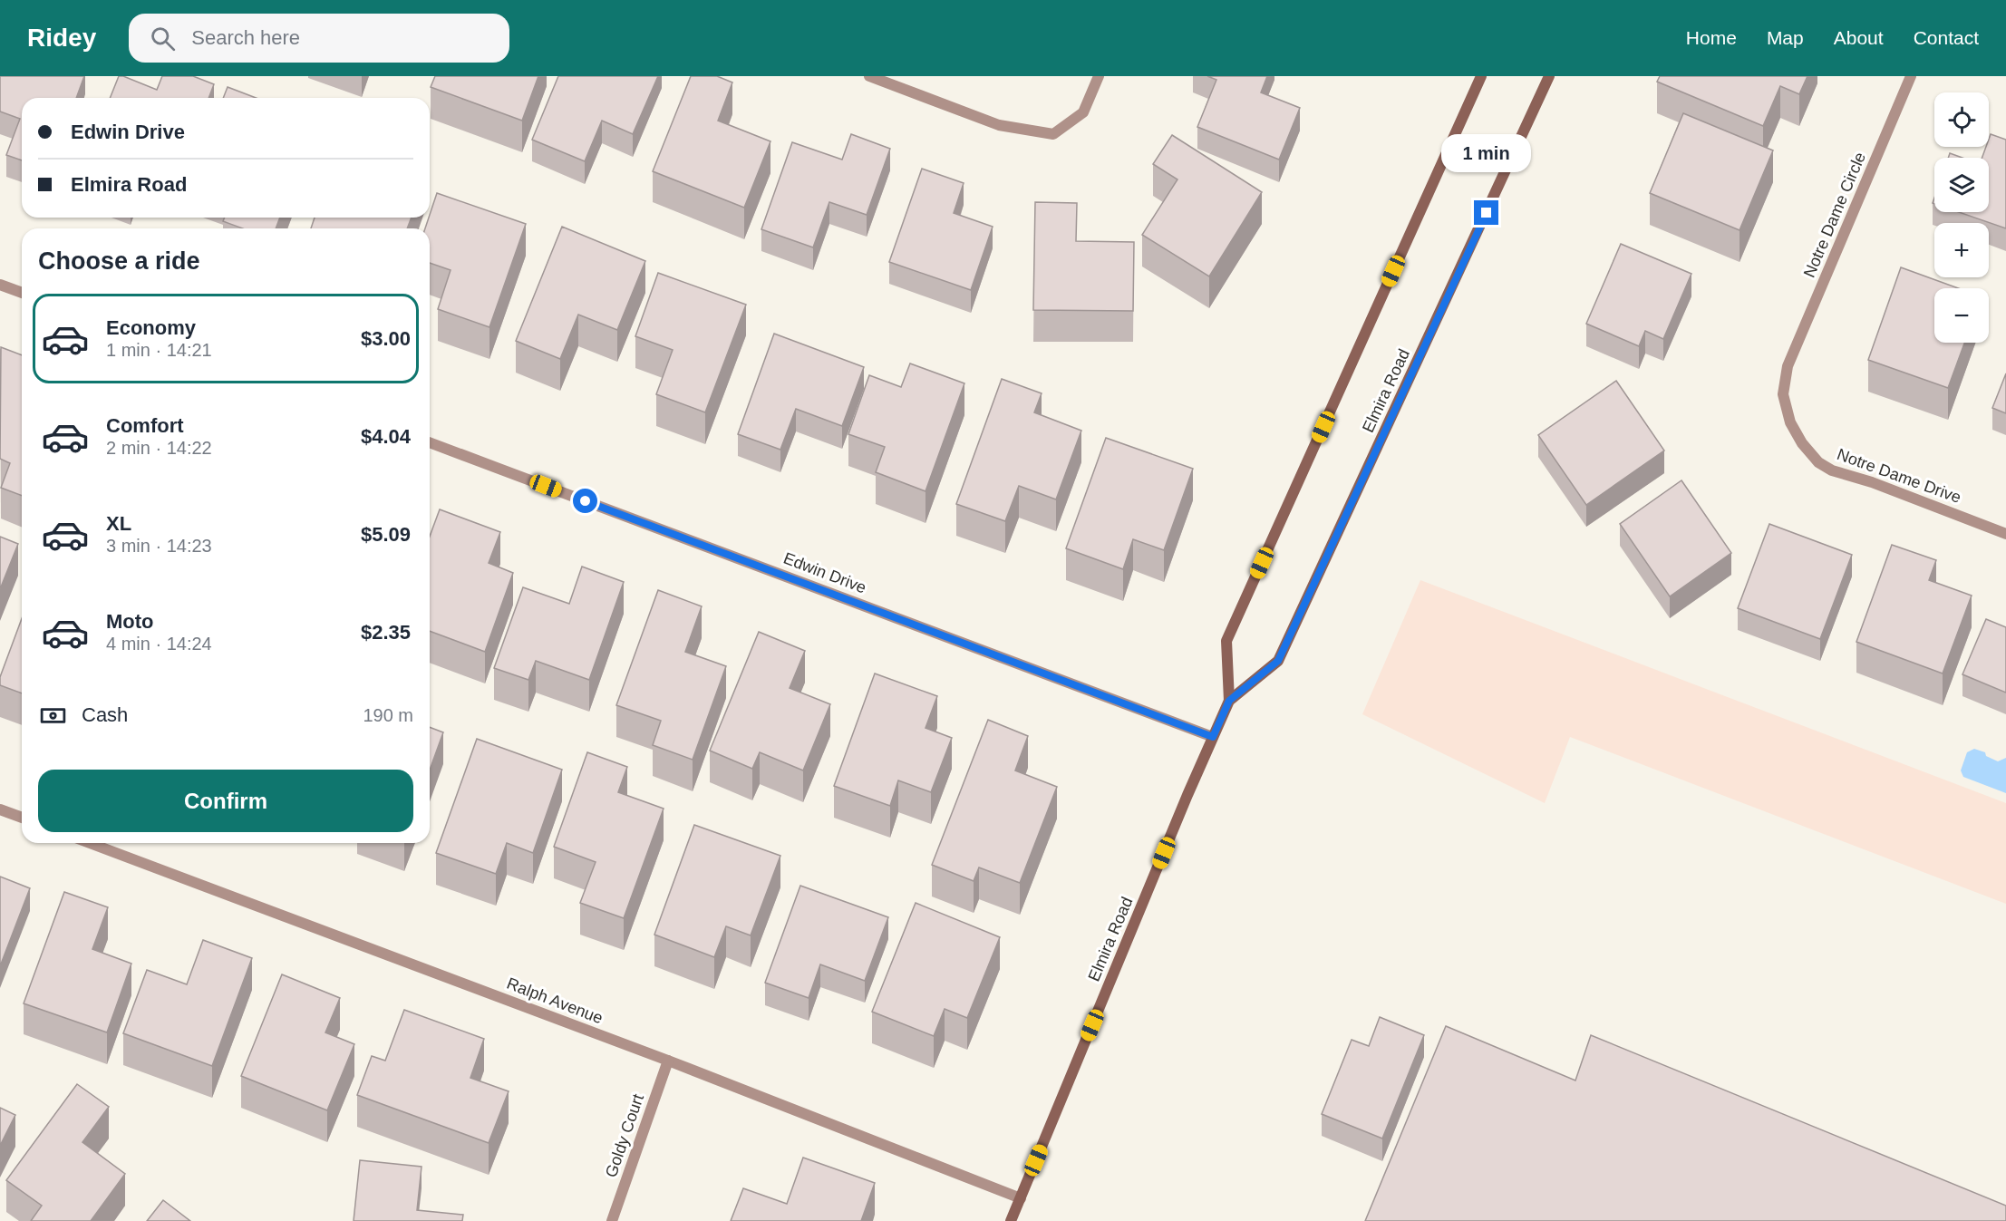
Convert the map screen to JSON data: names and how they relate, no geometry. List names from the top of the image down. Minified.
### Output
{"streets":{"main road":["Elmira Road"],"street":["Notre Dame Circle","Notre Dame Drive","Edwin Drive","Ralph Avenue","Goldy Court"]},"crossings":[["Notre Dame Circle","Notre Dame Drive"],["Elmira Road","Edwin Drive"],["Elmira Road","Ralph Avenue"],["Ralph Avenue","Goldy Court"]],"page":{"header":"Ridey","search":"Search here","nav":["Home","Map","About","Contact"],"map_buttons":["+","−"],"banner":["Edwin Drive","Elmira Road"],"bubble":"1 min","heading":"Choose a ride","list":[{"name":"Economy","note":"1 min · 14:21","value":"$3.00"},{"name":"Comfort","note":"2 min · 14:22","value":"$4.04"},{"name":"XL","note":"3 min · 14:23","value":"$5.09"},{"name":"Moto","note":"4 min · 14:24","value":"$2.35"}],"pay":["Cash","190 m"],"buttons":"Confirm"}}
